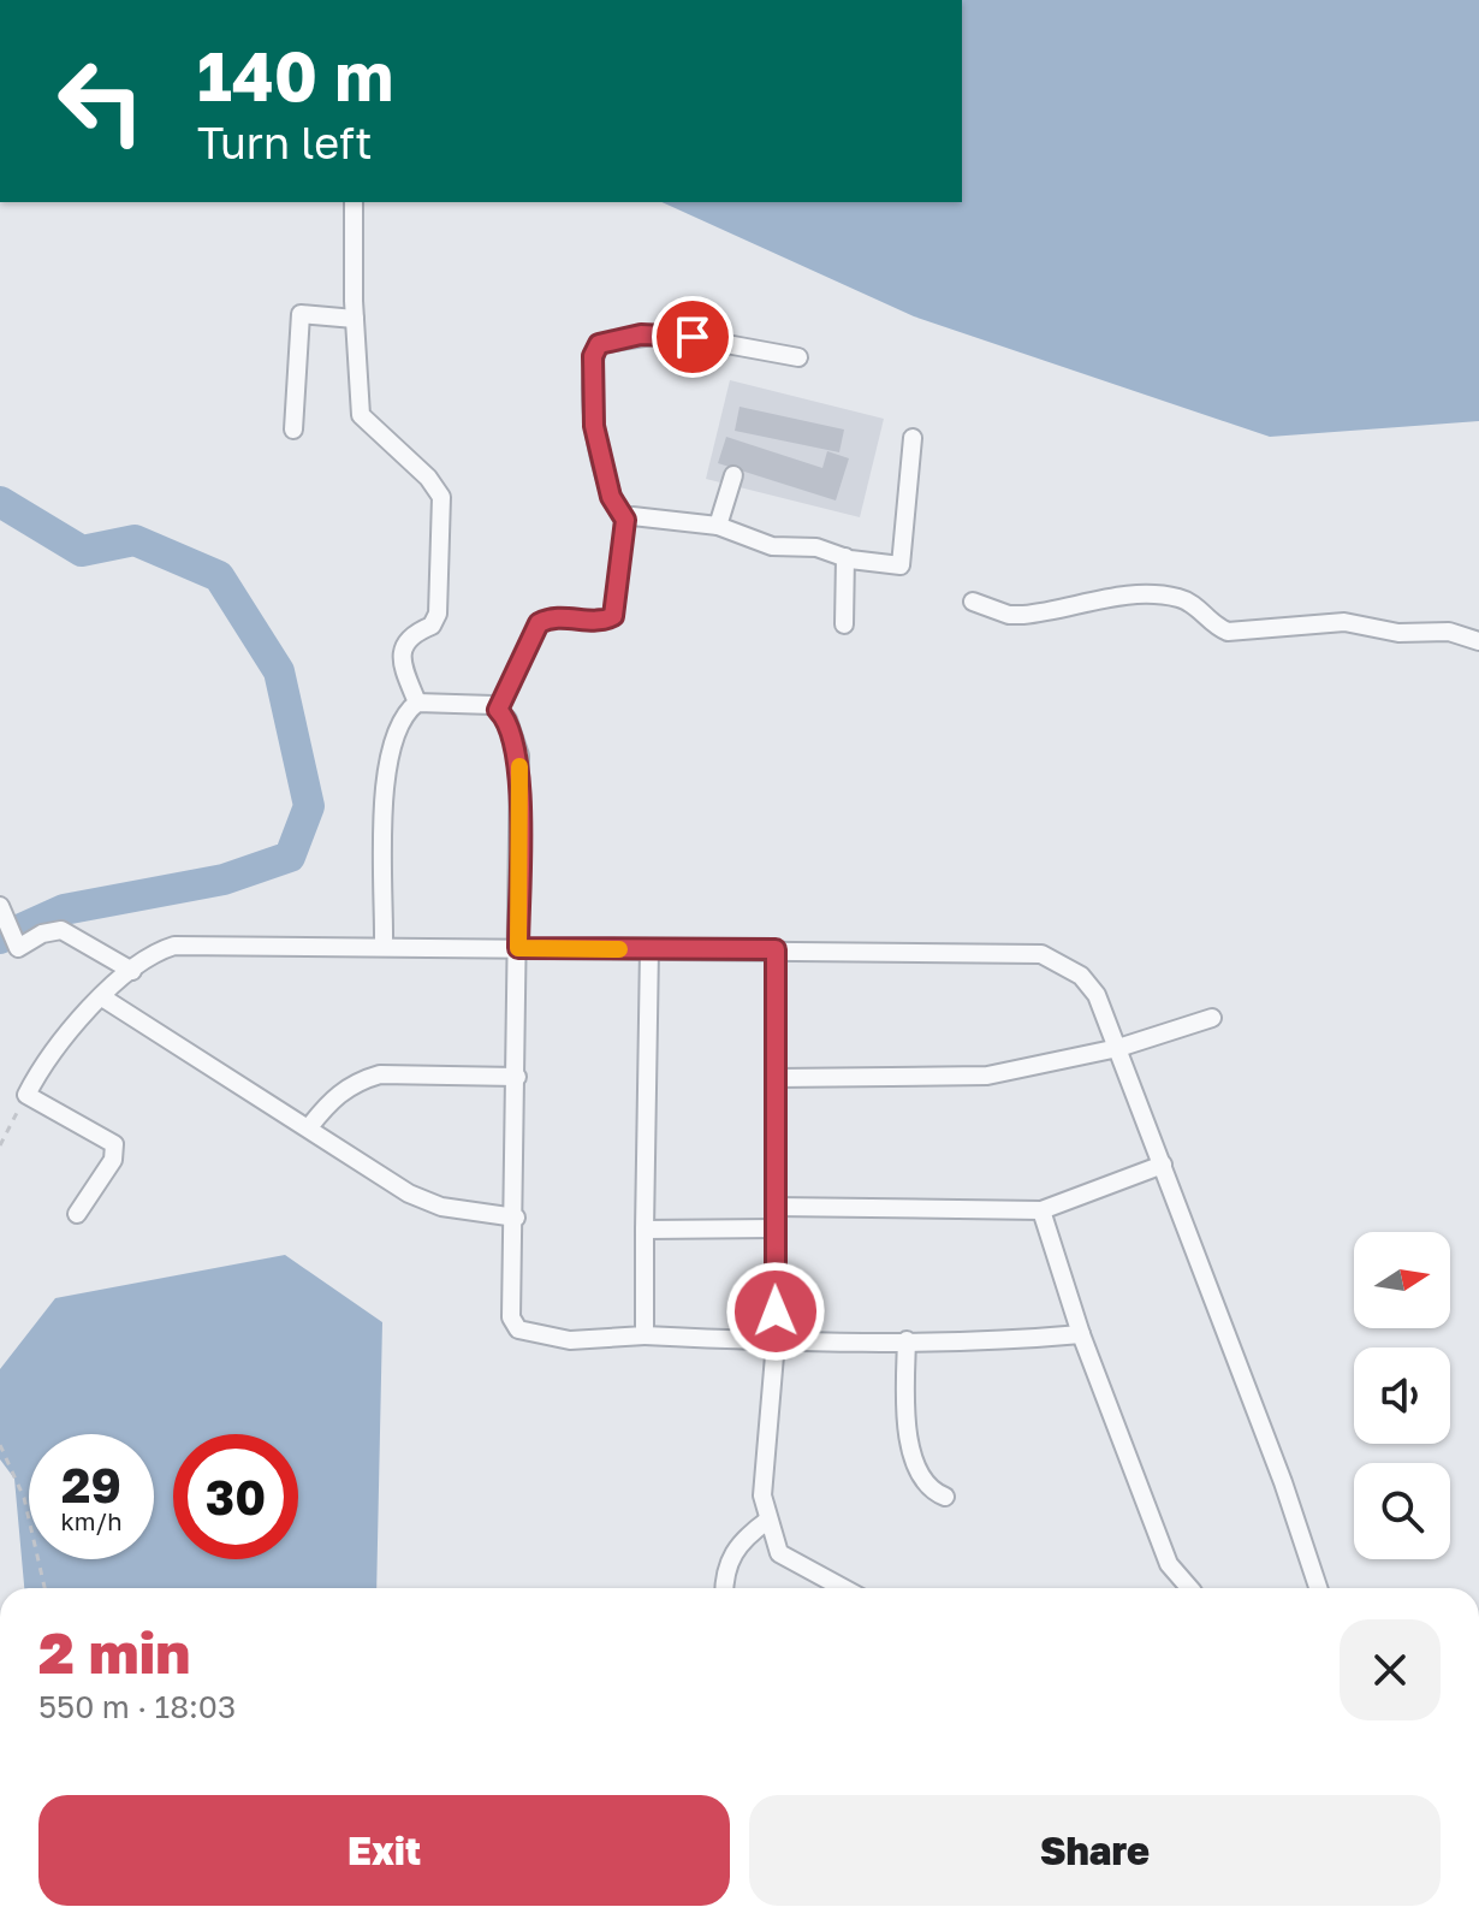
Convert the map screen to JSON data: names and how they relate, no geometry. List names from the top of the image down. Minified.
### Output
{"north":"right","page":{"turn":["140 m","Turn left"],"speed":"29 km/h","limit":"30","heading":["2 min","550 m · 18:03"],"buttons":["Exit","Share"]}}
